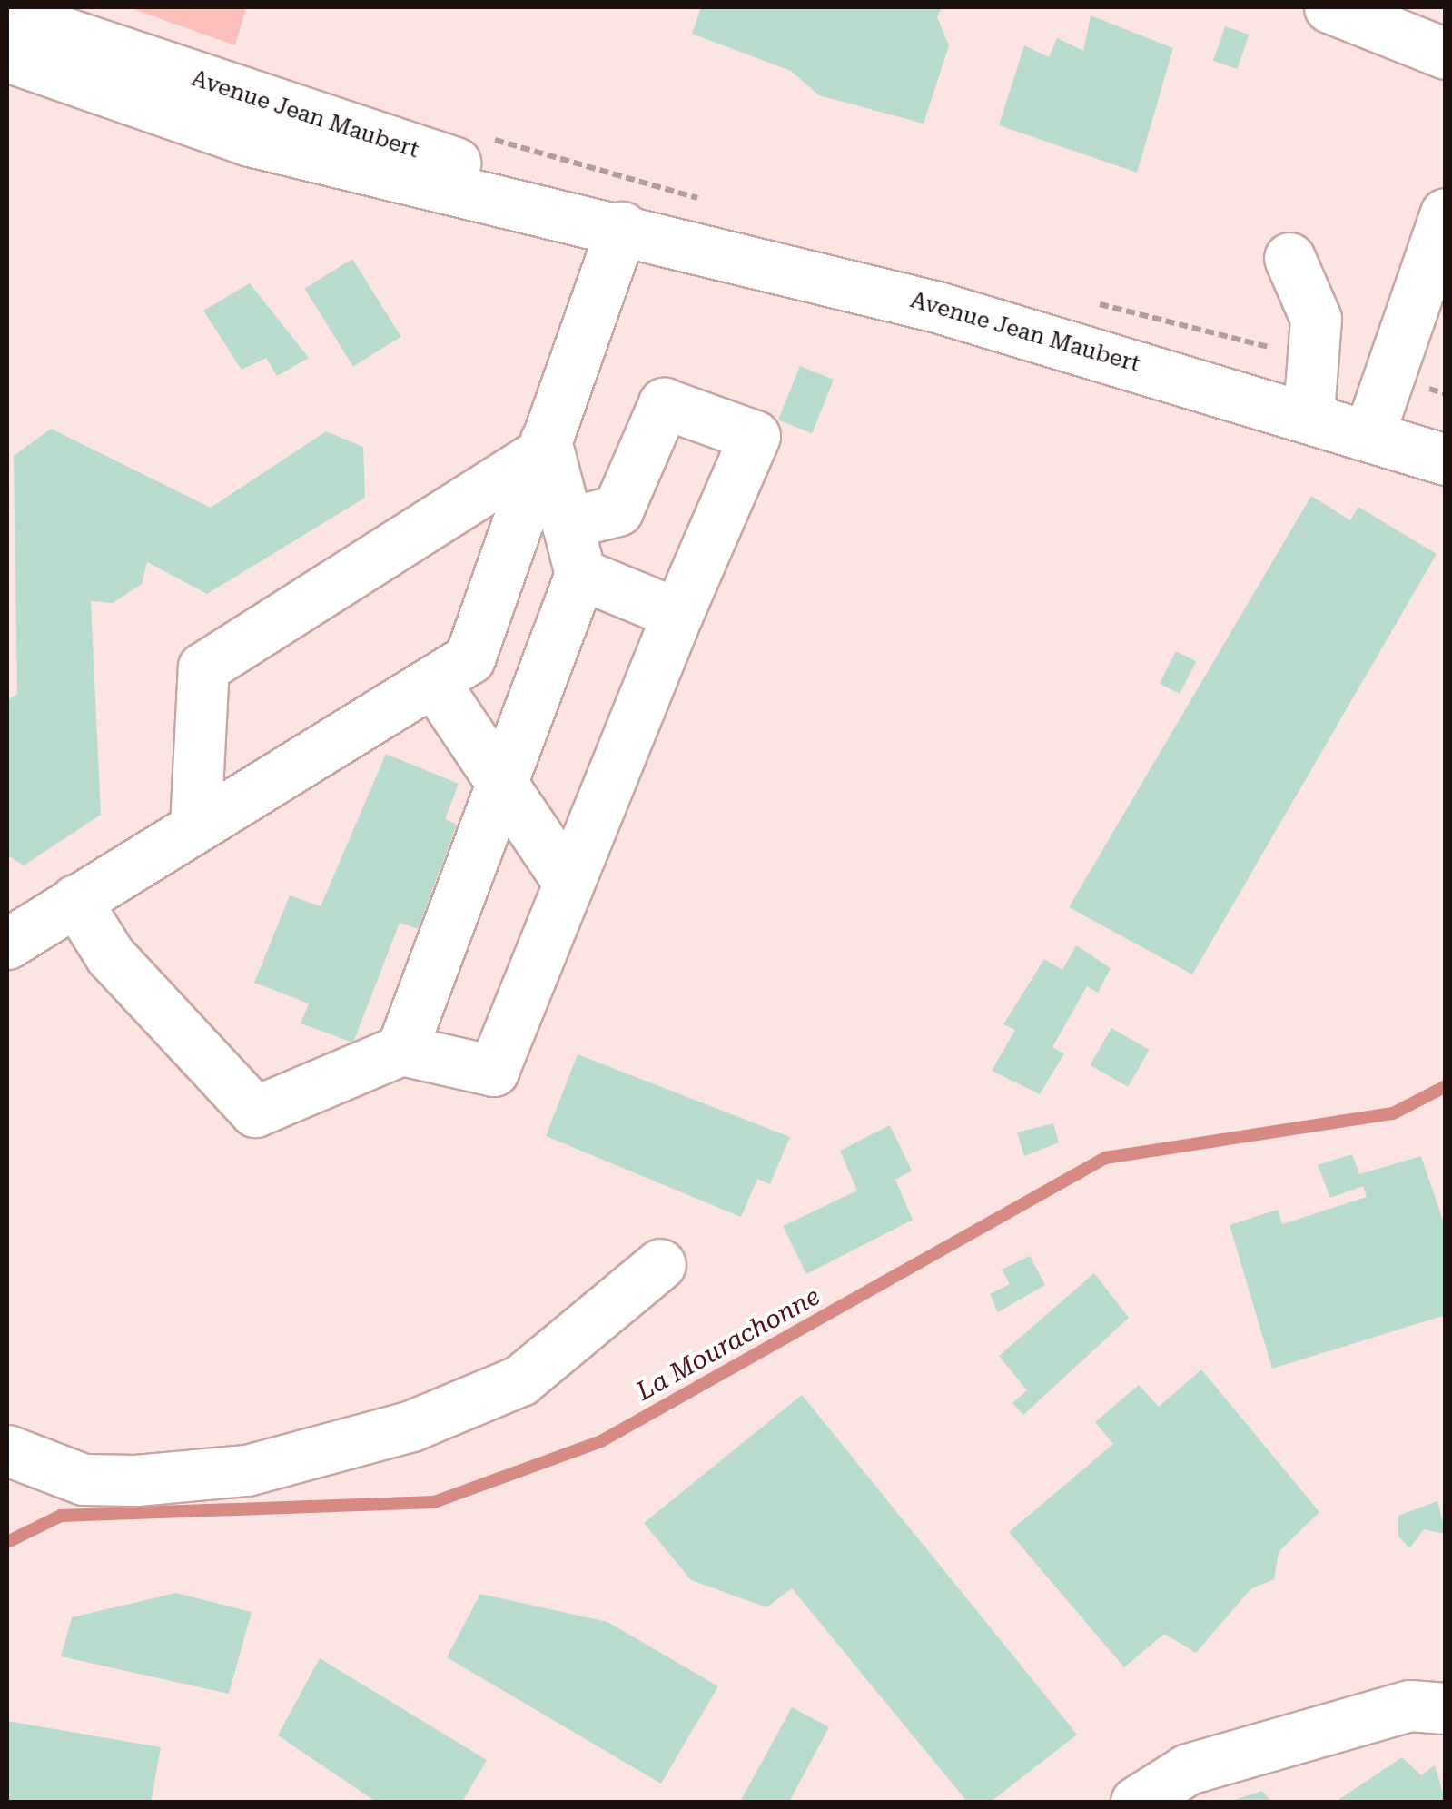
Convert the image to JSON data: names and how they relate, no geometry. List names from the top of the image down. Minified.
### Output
{"streets":{"main road":["Avenue Jean Maubert"]},"water":["La Mourachonne"]}
